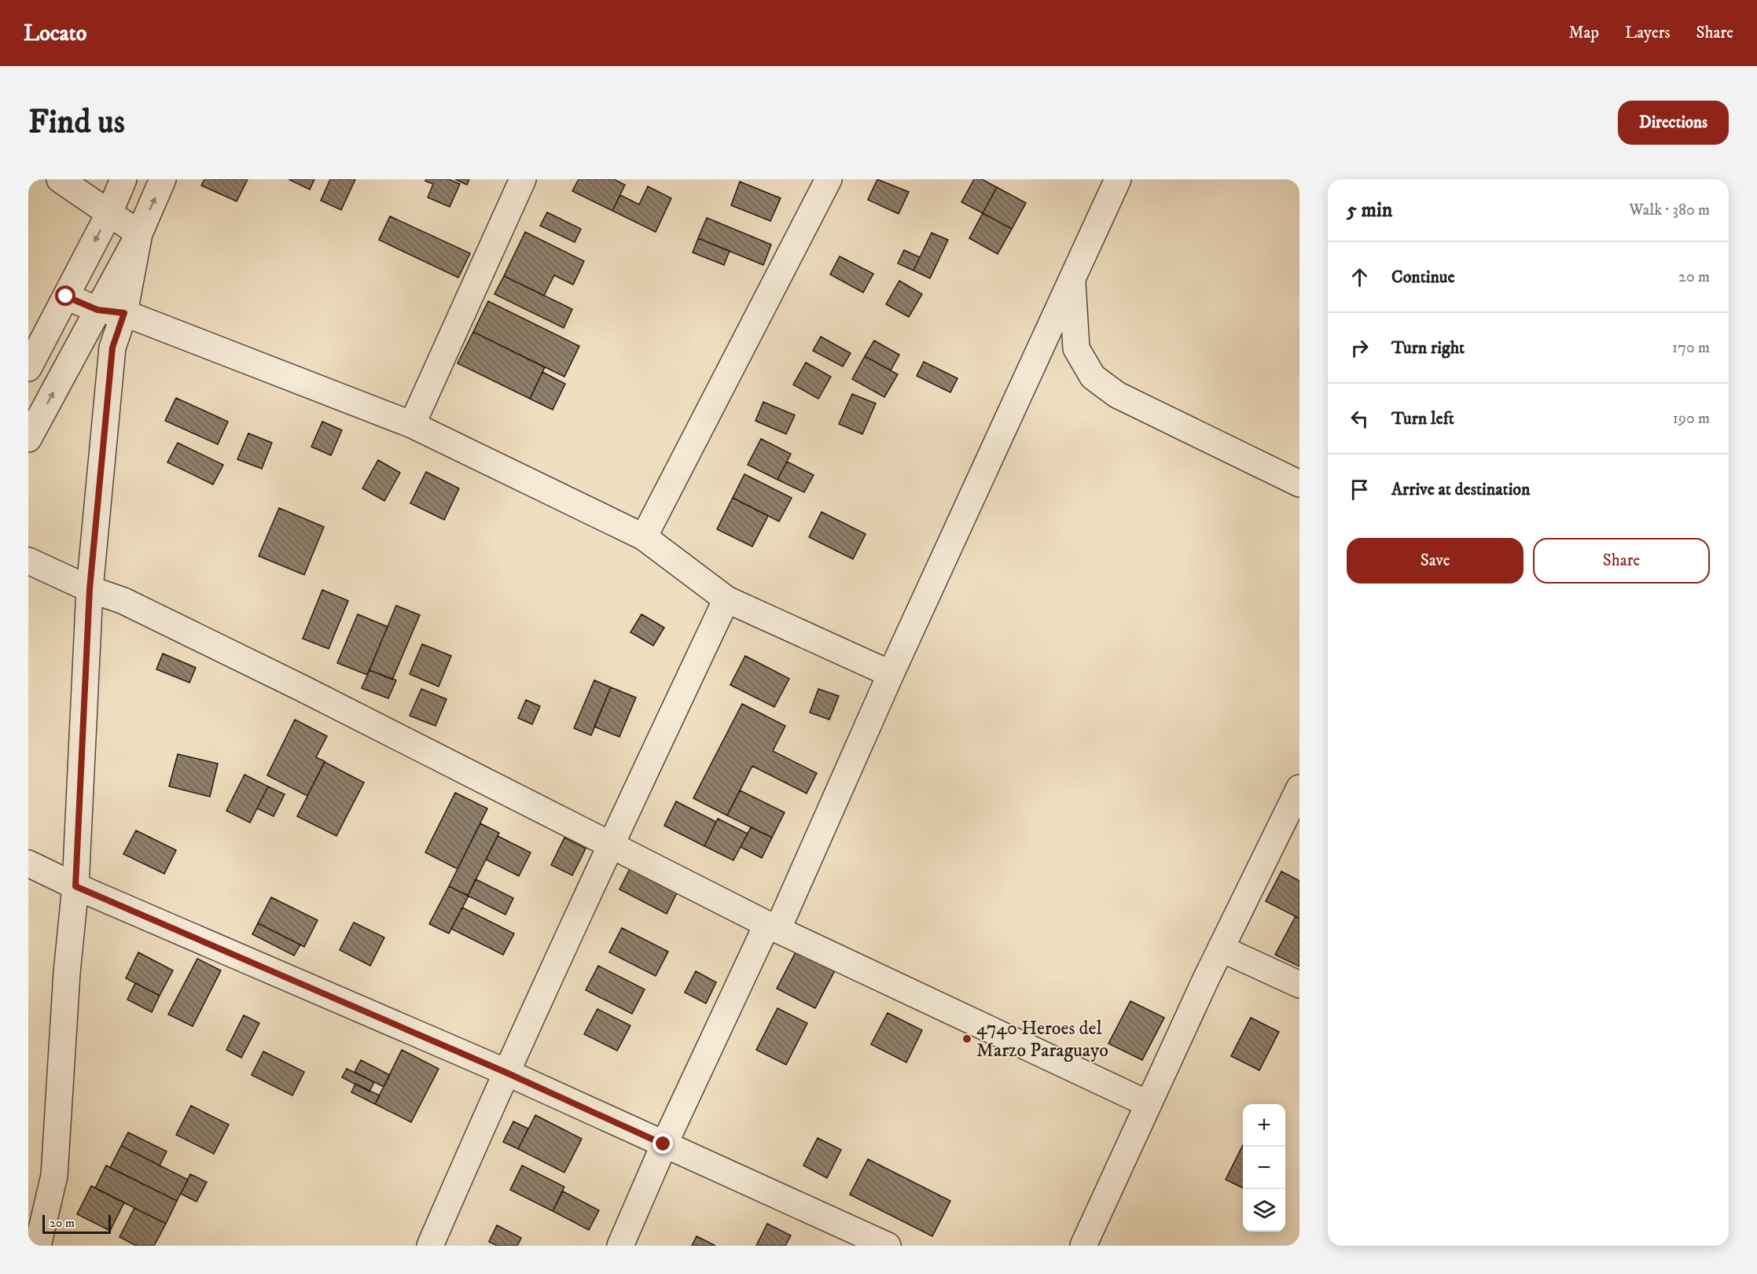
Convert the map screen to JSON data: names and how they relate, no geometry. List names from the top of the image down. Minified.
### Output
{"places":["4740 Heroes del Marzo Paraguayo"],"scale_bar":"20 m","page":{"header":"Locato","nav":["Map","Layers","Share"],"buttons":["Directions",["Save","Share"]],"title":"Find us","heading":["5 min","Walk · 380 m"],"list":[["Continue","20 m"],["Turn right","170 m"],["Turn left","190 m"],"Arrive at destination"],"map_buttons":["+","−"],"scale":"20 m"}}
